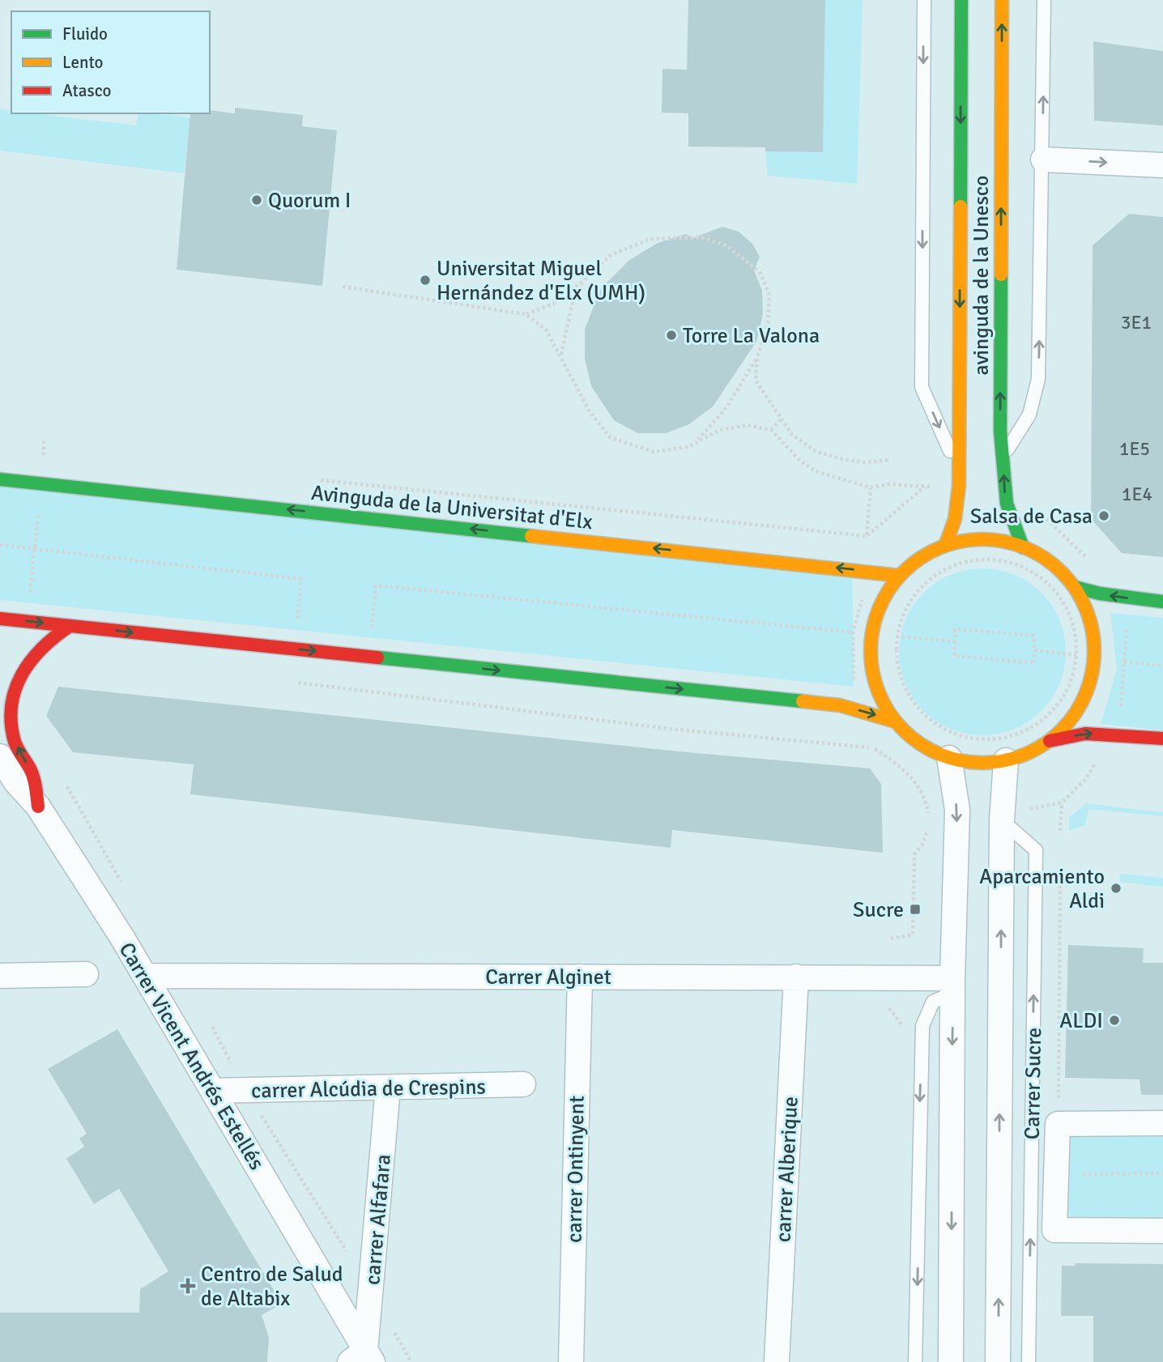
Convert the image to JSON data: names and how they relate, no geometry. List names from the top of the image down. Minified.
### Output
{"streets":{"main road":["avinguda de la Unesco","Avinguda de la Universitat d'Elx"],"street":["Carrer Alginet","Carrer Vicent Andrés Estellés","Carrer Sucre","carrer Alcúdia de Crespins","carrer Ontinyent","carrer Alberique","carrer Alfafara"]},"crossings":[["Carrer Alginet","Carrer Vicent Andrés Estellés"],["Carrer Alginet","carrer Ontinyent"],["Carrer Alginet","carrer Alberique"],["Carrer Vicent Andrés Estellés","carrer Alcúdia de Crespins"],["Carrer Vicent Andrés Estellés","carrer Alfafara"],["carrer Alcúdia de Crespins","carrer Alfafara"]],"one_way":["Avinguda de la Universitat d'Elx"],"places":{"other":["Quorum I","Universitat Miguel Hernández d'Elx (UMH)","Torre La Valona","Salsa de Casa","Aparcamiento Aldi","ALDI"],"transit":["Sucre"],"health":["Centro de Salud de Altabix"]},"house_numbers":["3E1","1E5","1E4"],"legend":["Fluido","Lento","Atasco"]}
